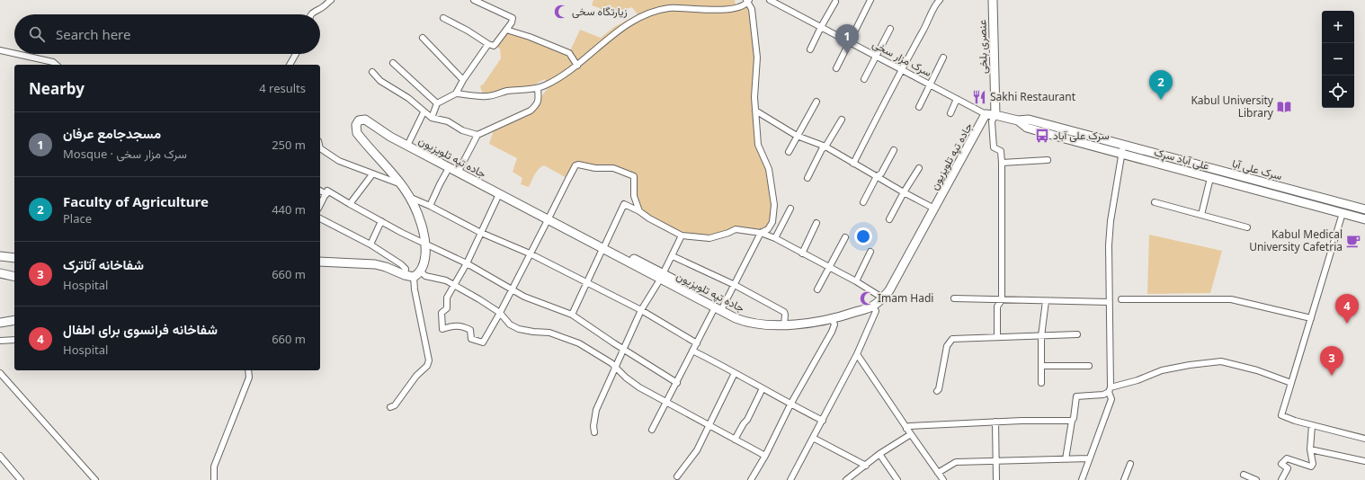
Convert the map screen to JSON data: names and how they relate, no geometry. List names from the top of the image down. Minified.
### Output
{"streets":{"street":["عنصری بلخی","سرک مزار سخی","جاده تپه تلویزیون","علی آباد سړک","سرک علی آبا"]},"crossings":[["عنصری بلخی","علی آباد سړک"],["سرک مزار سخی","جاده تپه تلویزیون"],["سرک مزار سخی","علی آباد سړک"],["جاده تپه تلویزیون","علی آباد سړک"],["علی آباد سړک","سرک علی آبا"]],"places":{"mosque":["زیارتگاه سخی","Imam Hadi"],"restaurant":["Sakhi Restaurant"],"library":["Kabul University Library"],"bus stop":["سرک علی آباد"],"cafe":["Kabul Medical University Cafetria"]},"page":{"map_buttons":["+","−"],"search":"Search here","pins":["1","2","4","3"],"heading":["Nearby","4 results"],"list":[{"mark":"1","name":"مسجدجامع عرفان","note":"Mosque · سرک مزار سخی","value":"250 m"},{"mark":"2","name":"Faculty of Agriculture","note":"Place","value":"440 m"},{"mark":"3","name":"شفاخانه آتاترک","note":"Hospital","value":"660 m"},{"mark":"4","name":"شفاخانه فرانسوی برای اطفال","note":"Hospital","value":"660 m"}]}}
